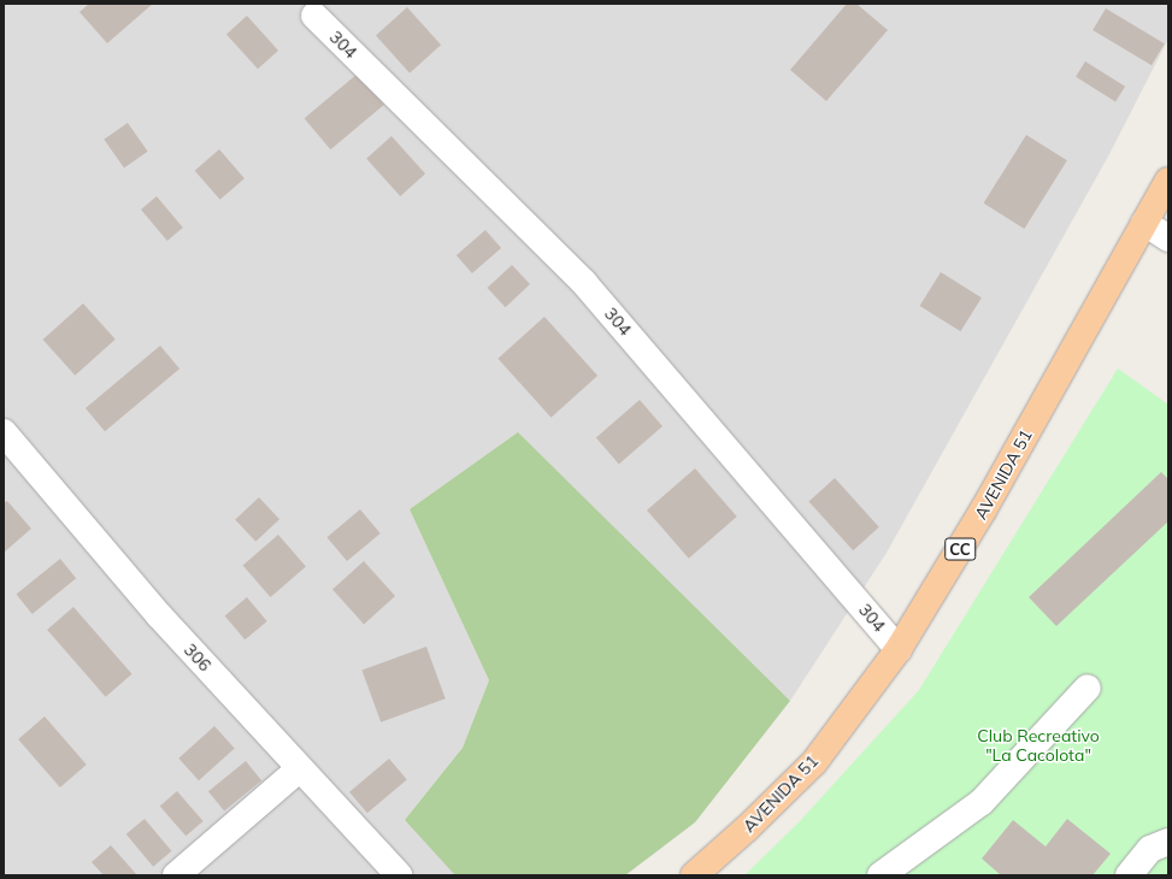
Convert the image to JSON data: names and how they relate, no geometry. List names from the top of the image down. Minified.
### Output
{"streets":{"main road":["AVENIDA 51","CC"],"street":["304","306"]},"crossings":[["304","AVENIDA 51"]],"parks":["Club Recreativo \"La Cacolota\""]}
